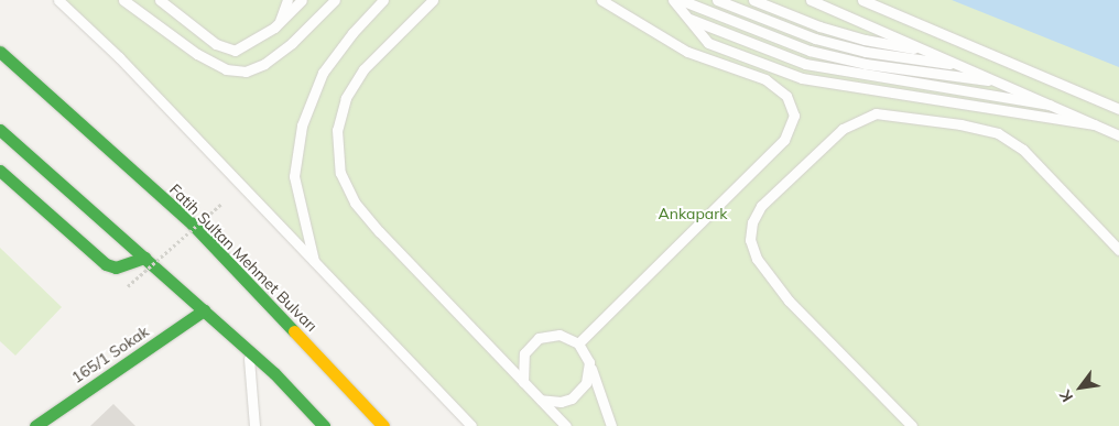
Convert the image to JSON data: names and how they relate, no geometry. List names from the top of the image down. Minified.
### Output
{"streets":{"main road":["Fatih Sultan Mehmet Bulvarı","165/1 Sokak"]},"parks":["Ankapark"],"north":"bottom left"}
